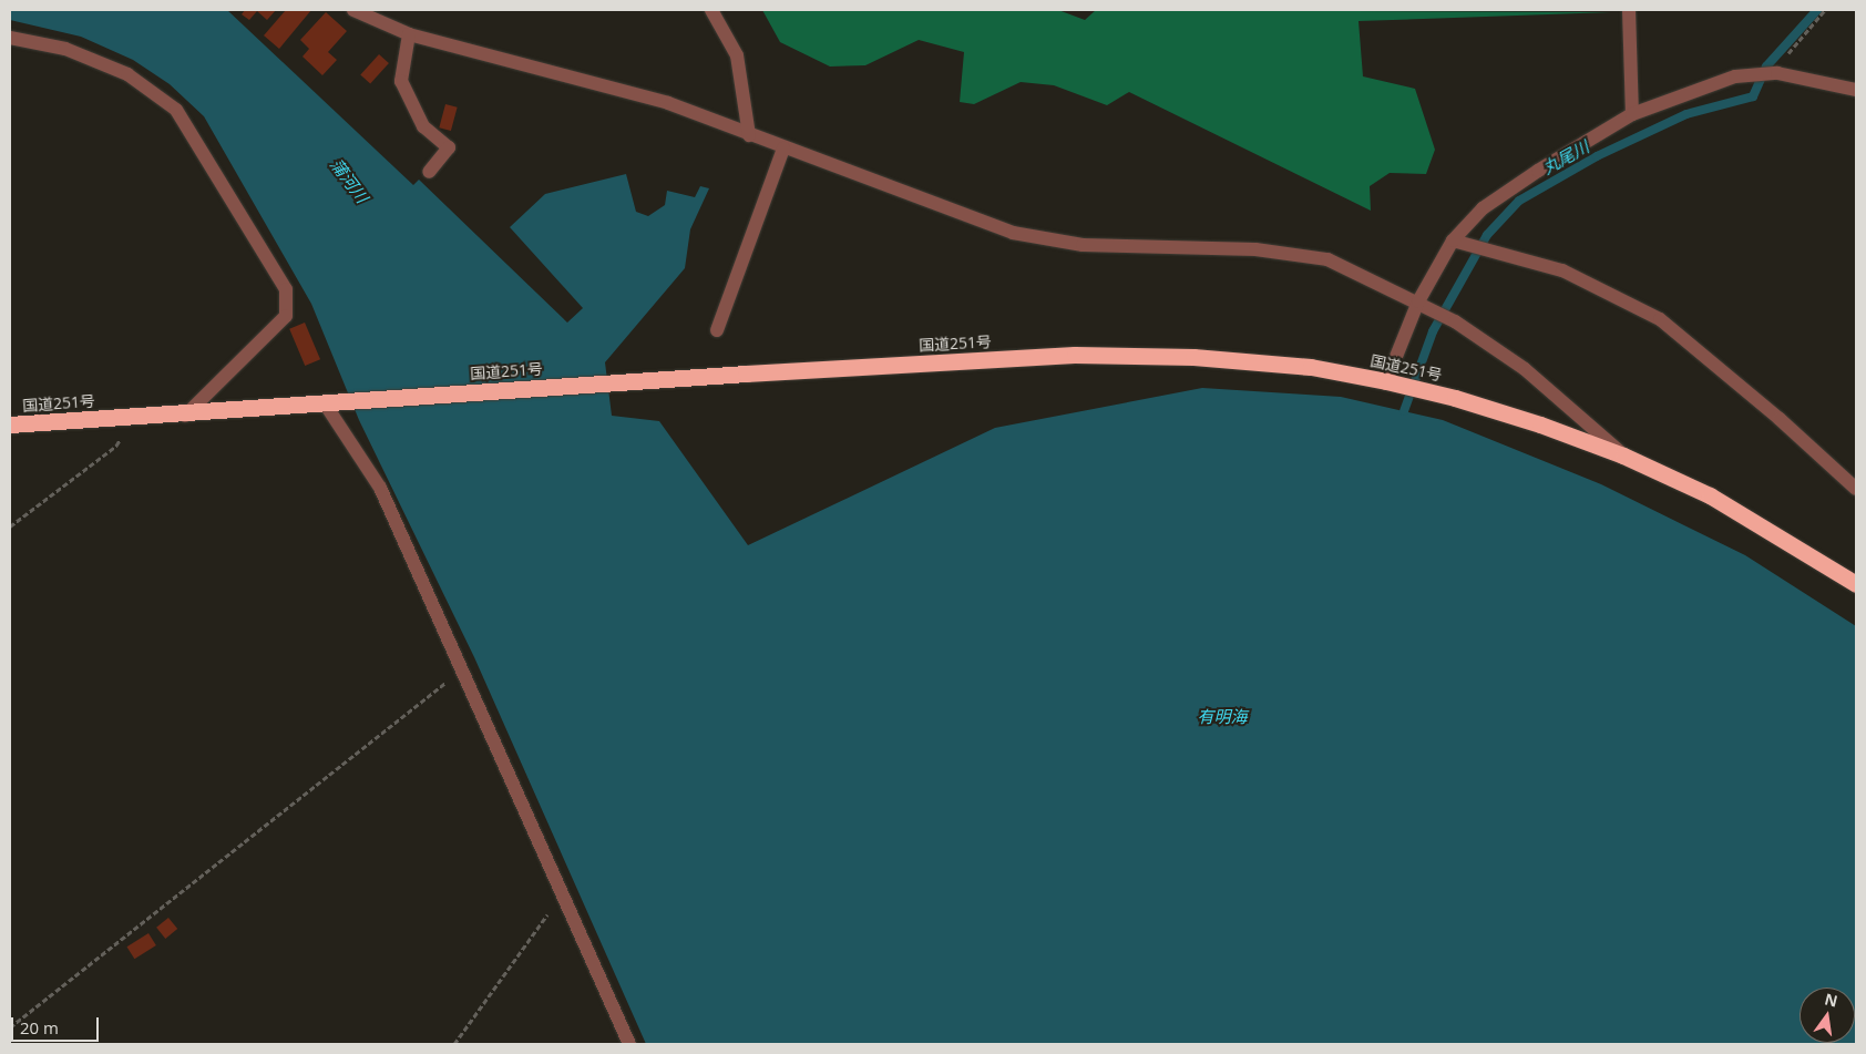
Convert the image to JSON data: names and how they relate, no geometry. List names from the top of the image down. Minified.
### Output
{"streets":{"highway":["国道251号"]},"water":["丸尾川","蒲河川","有明海"],"scale_bar":"20 m","north":"top"}
